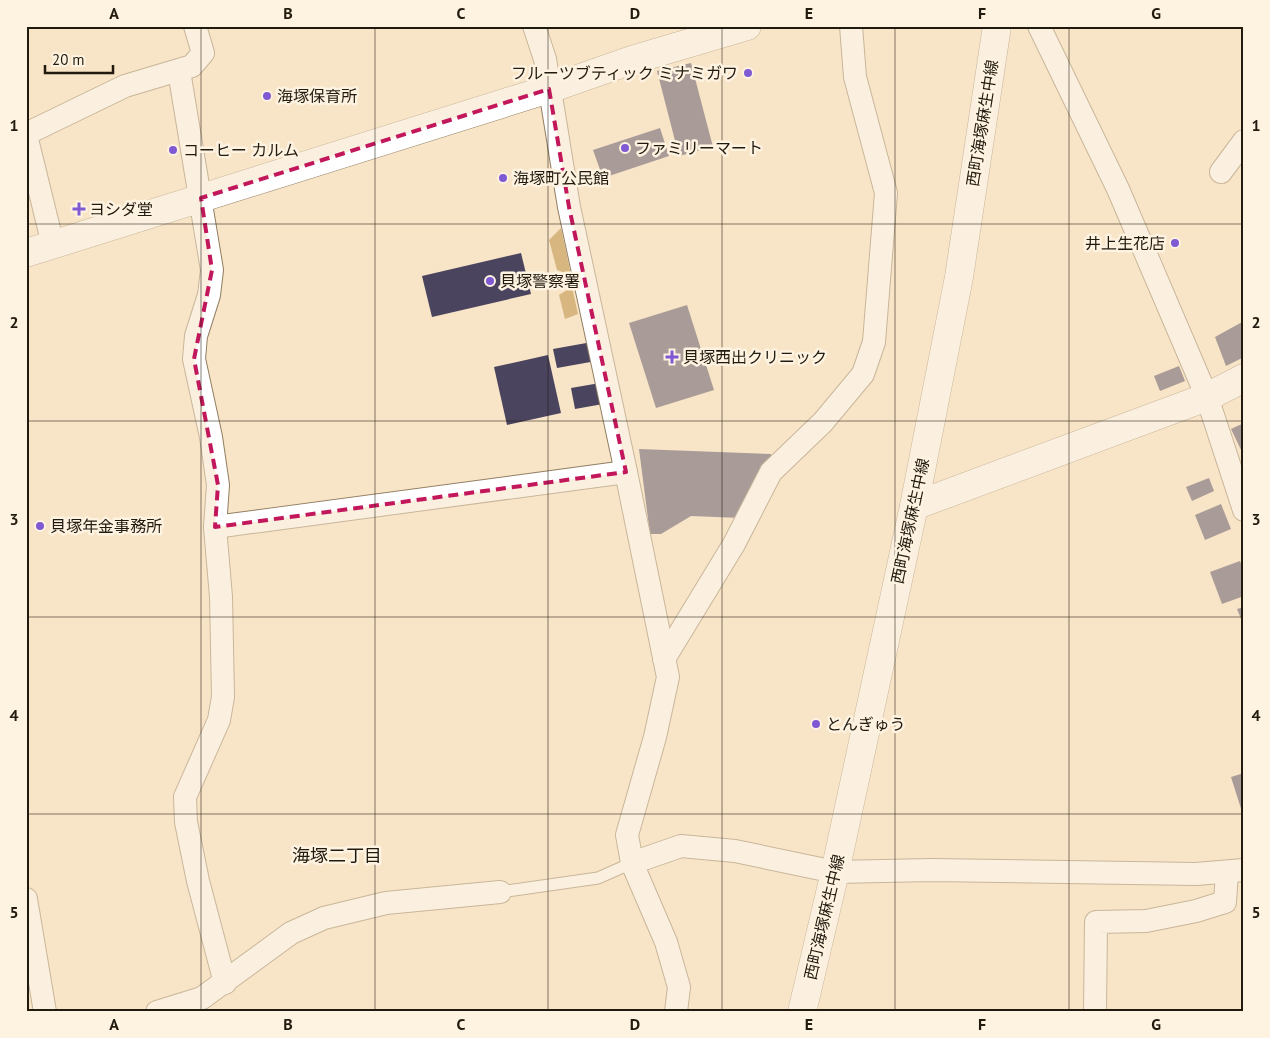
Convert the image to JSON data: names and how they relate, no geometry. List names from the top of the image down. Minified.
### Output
{"streets":{"street":["西町海塚麻生中線"]},"districts":["海塚二丁目"],"places":{"other":["フルーツブティック ミナミガワ","海塚保育所","ファミリーマート","コーヒー カルム","海塚町公民館","井上生花店","貝塚警察署","貝塚年金事務所","とんぎゅう"],"health":["ヨシダ堂","貝塚西出クリニック"]},"scale_bar":"20 m","grid":{"columns":["A","B","C","D","E","F","G"],"rows":["1","2","3","4","5"]}}
